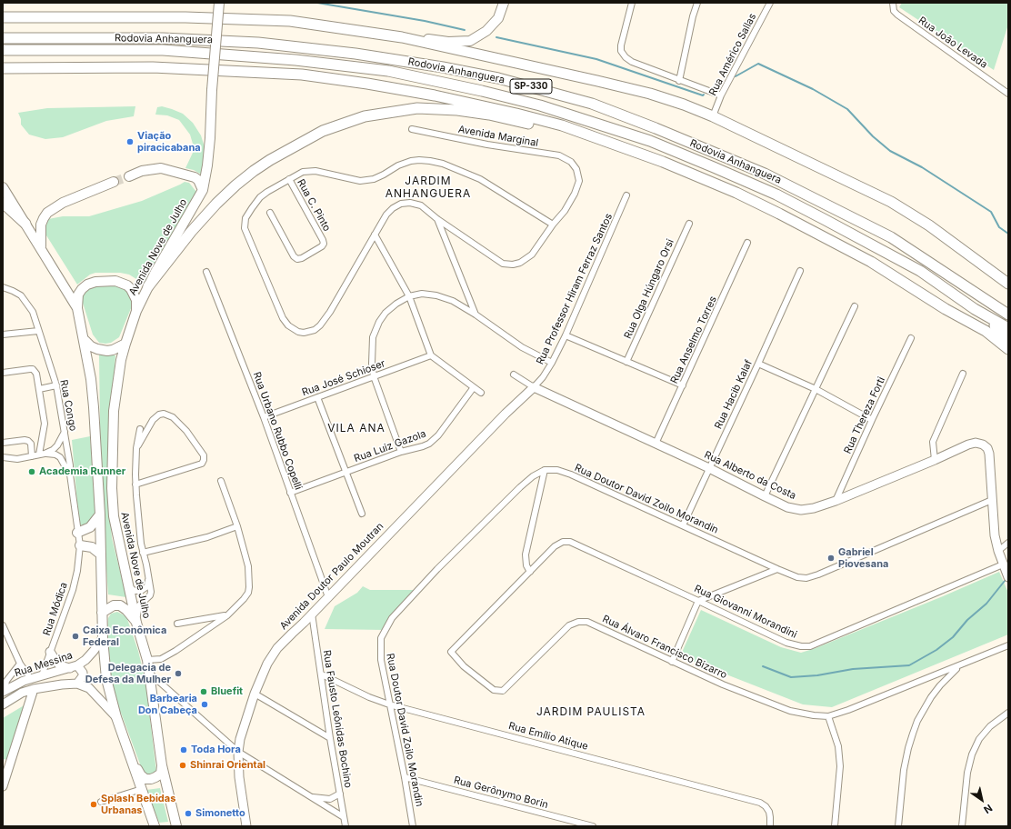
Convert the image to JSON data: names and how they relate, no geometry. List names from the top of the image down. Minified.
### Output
{"streets":{"highway":["Rodovia Anhanguera","SP-330"],"main road":["Avenida Nove de Julho"],"street":["Rua João Levada","Rua Américo Sallas","Avenida Marginal","Rua C. Pinto","Rua Professor Hiram Ferraz Santos","Rua Olga Húngaro Orsi","Rua Anselmo Torres","Rua José Schioser","Rua Hacib Kalaf","Rua Congo","Rua Thereza Forti","Rua Urbano Rubbo Copelli","Rua Luiz Gazola","Rua Alberto da Costa","Rua Doutor David Zoilo Morandin","Avenida Doutor Paulo Moutran","Rua Módica","Rua Giovanni Morandini","Rua Álvaro Francisco Bizarro","Rua Messina","Rua Fausto Leônidas Bochino","Rua Emílio Atique","Rua Gerônymo Borin"]},"crossings":[["Rua Professor Hiram Ferraz Santos","Rua Alberto da Costa"],["Rua Professor Hiram Ferraz Santos","Avenida Doutor Paulo Moutran"],["Rua Anselmo Torres","Rua Alberto da Costa"],["Rua José Schioser","Rua Urbano Rubbo Copelli"],["Rua Hacib Kalaf","Rua Alberto da Costa"],["Rua Hacib Kalaf","Rua Doutor David Zoilo Morandin"],["Rua Congo","Rua Módica"],["Rua Thereza Forti","Rua Alberto da Costa"],["Rua Urbano Rubbo Copelli","Rua Luiz Gazola"],["Rua Urbano Rubbo Copelli","Avenida Doutor Paulo Moutran"],["Rua Alberto da Costa","Rua Doutor David Zoilo Morandin"],["Rua Alberto da Costa","Avenida Doutor Paulo Moutran"],["Rua Doutor David Zoilo Morandin","Rua Emílio Atique"],["Rua Doutor David Zoilo Morandin","Rua Gerônymo Borin"],["Avenida Doutor Paulo Moutran","Rua Fausto Leônidas Bochino"],["Rua Módica","Rua Messina"],["Rua Giovanni Morandini","Rua Álvaro Francisco Bizarro"],["Rua Fausto Leônidas Bochino","Rua Emílio Atique"]],"districts":["JARDIM ANHANGUERA","VILA ANA","JARDIM PAULISTA"],"places":["Viação piracicabana","Academia Runner","Gabriel Piovesana","Caixa Econômica Federal","Delegacia de Defesa da Mulher","Bluefit","Barbearia Don Cabeça","Toda Hora","Shinrai Oriental","Splash Bebidas Urbanas","Simonetto"],"north":"bottom right"}
